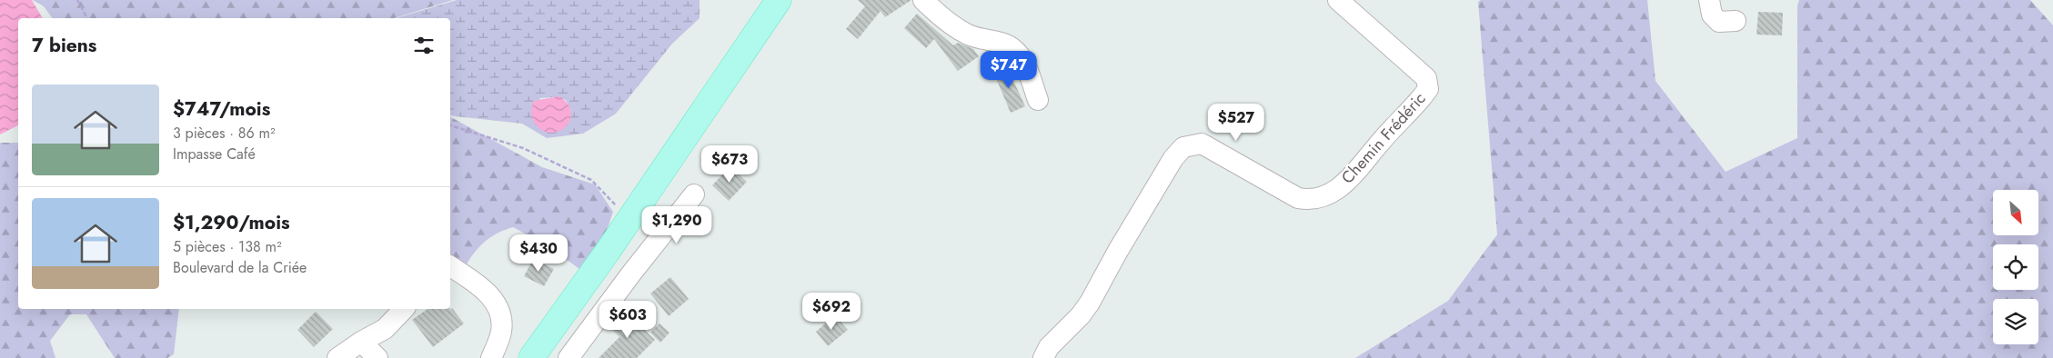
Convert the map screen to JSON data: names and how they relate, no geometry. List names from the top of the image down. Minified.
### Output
{"streets":{"street":["Chemin Frédéric"]},"north":"bottom right","page":{"heading":"7 biens","price":["$747","$527","$673","$1,290","$430","$692","$603"],"list":[{"name":"$747/mois","note":"3 pièces · 86 m² · Impasse Café"},{"name":"$1,290/mois","note":"5 pièces · 138 m² · Boulevard de la Criée"}]}}
